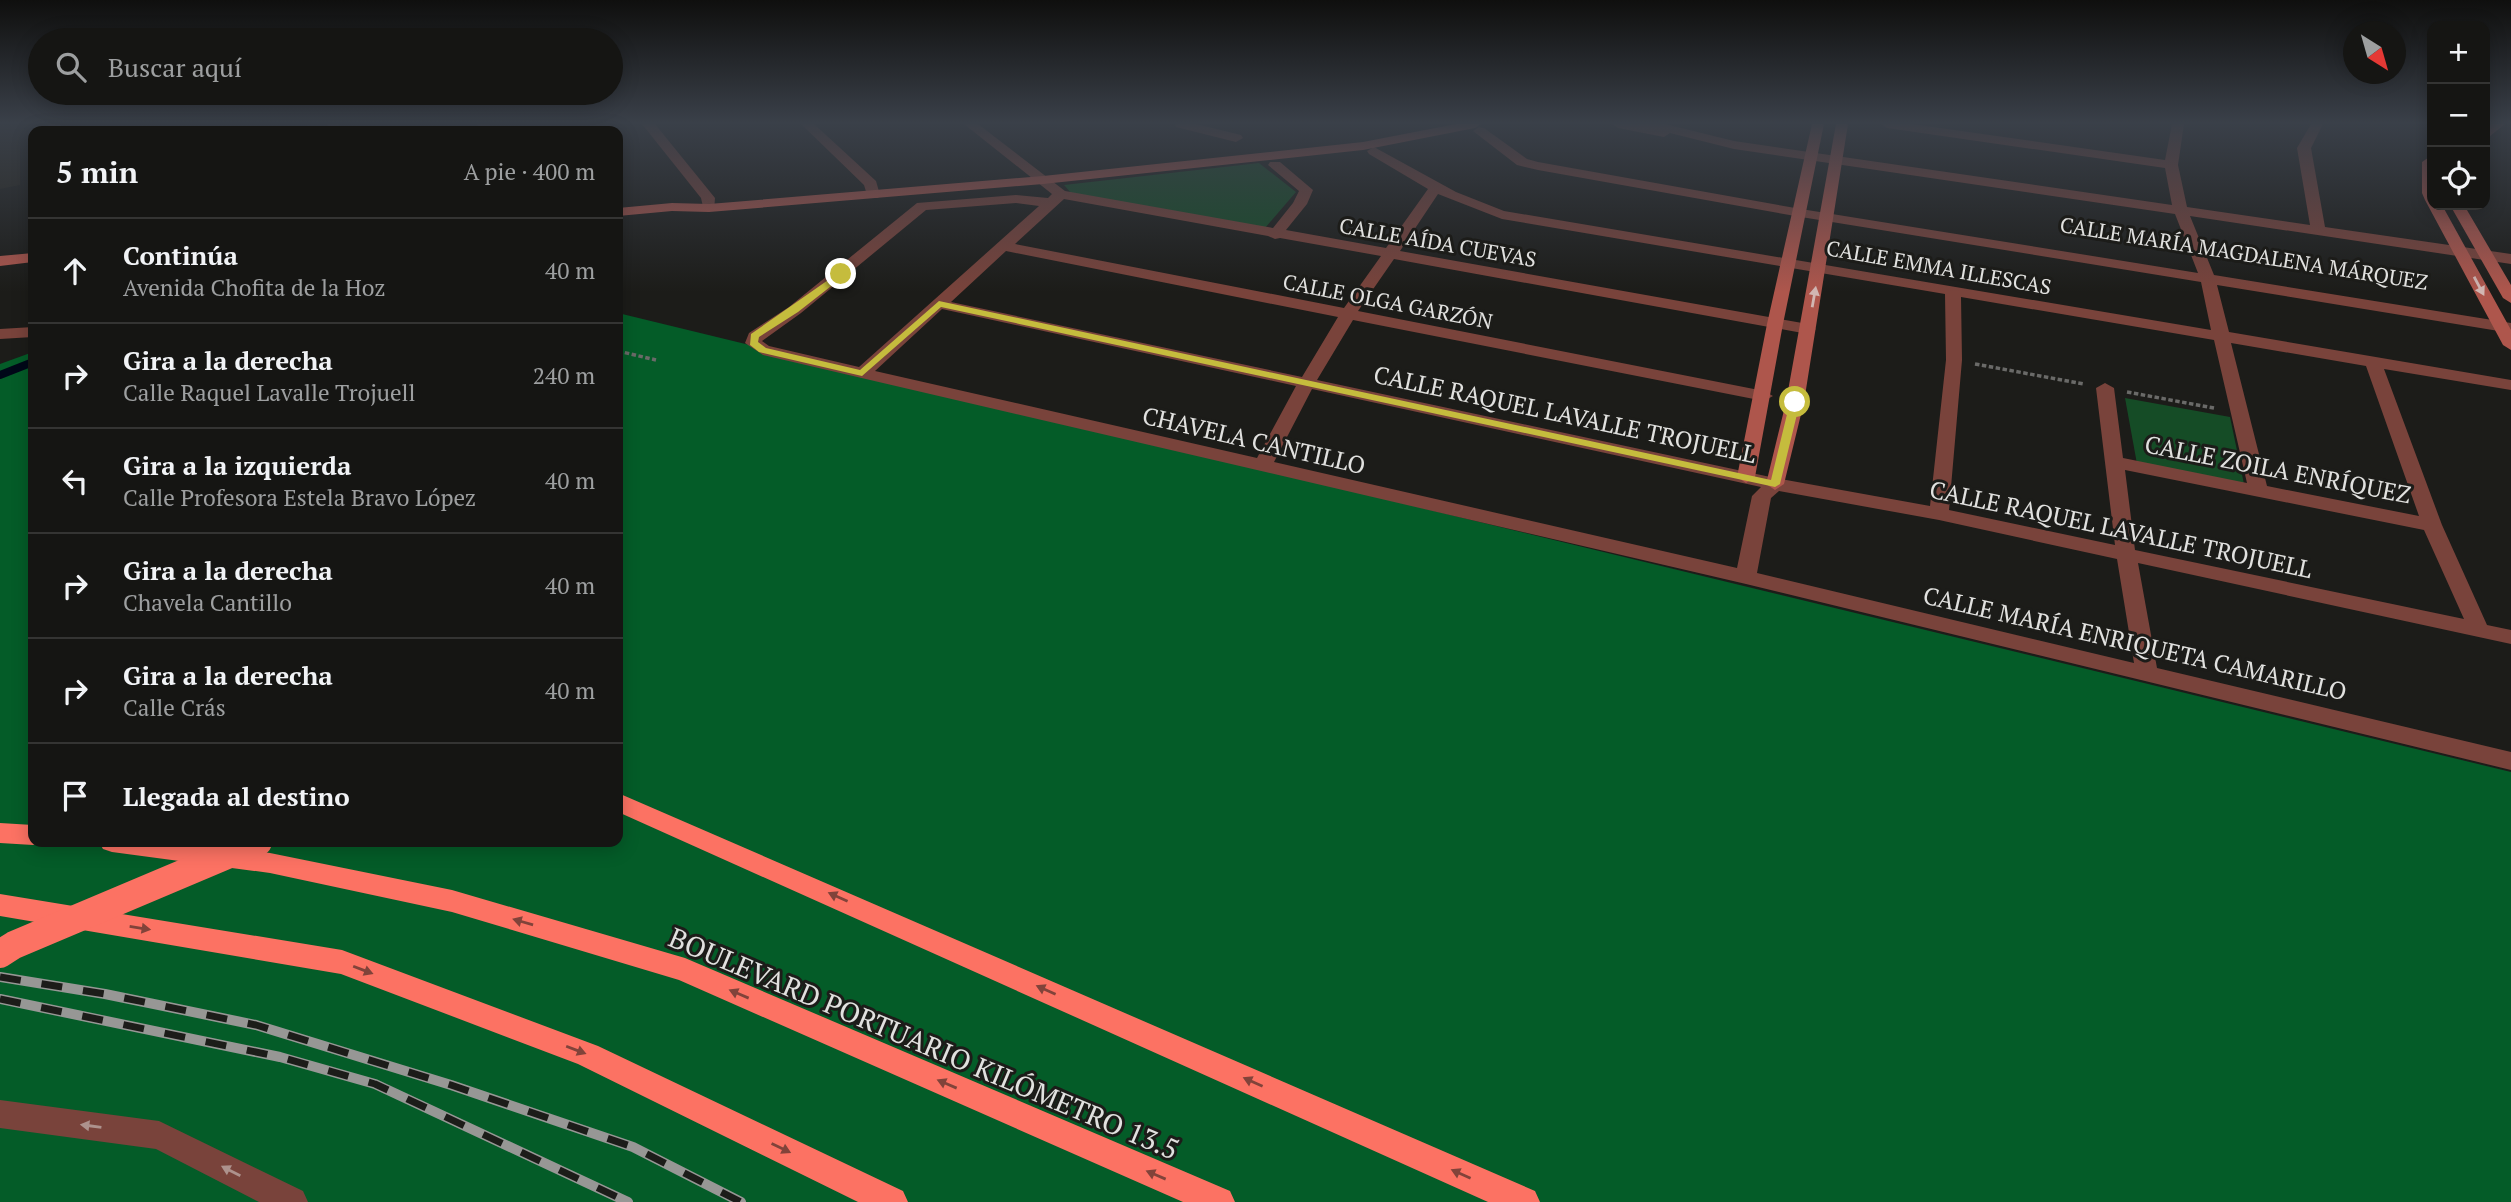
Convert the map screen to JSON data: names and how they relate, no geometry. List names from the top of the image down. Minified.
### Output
{"streets":{"highway":["BOULEVARD PORTUARIO KILÓMETRO 13.5"],"street":["CALLE AÍDA CUEVAS","CALLE MARÍA MAGDALENA MÁRQUEZ","CALLE EMMA ILLESCAS","CALLE OLGA GARZÓN","CALLE RAQUEL LAVALLE TROJUELL","CHAVELA CANTILLO","CALLE ZOILA ENRÍQUEZ","CALLE MARÍA ENRIQUETA CAMARILLO"]},"crossings":[["CALLE AÍDA CUEVAS","CHAVELA CANTILLO"],["CHAVELA CANTILLO","CALLE MARÍA ENRIQUETA CAMARILLO"]],"north":"bottom right","page":{"map_buttons":["+","−"],"search":"Buscar aquí","heading":["5 min","A pie · 400 m"],"list":[["Continúa","Avenida Chofita de la Hoz","40 m"],["Gira a la derecha","Calle Raquel Lavalle Trojuell","240 m"],["Gira a la izquierda","Calle Profesora Estela Bravo López","40 m"],["Gira a la derecha","Chavela Cantillo","40 m"],["Gira a la derecha","Calle Crás","40 m"],"Llegada al destino"]}}
